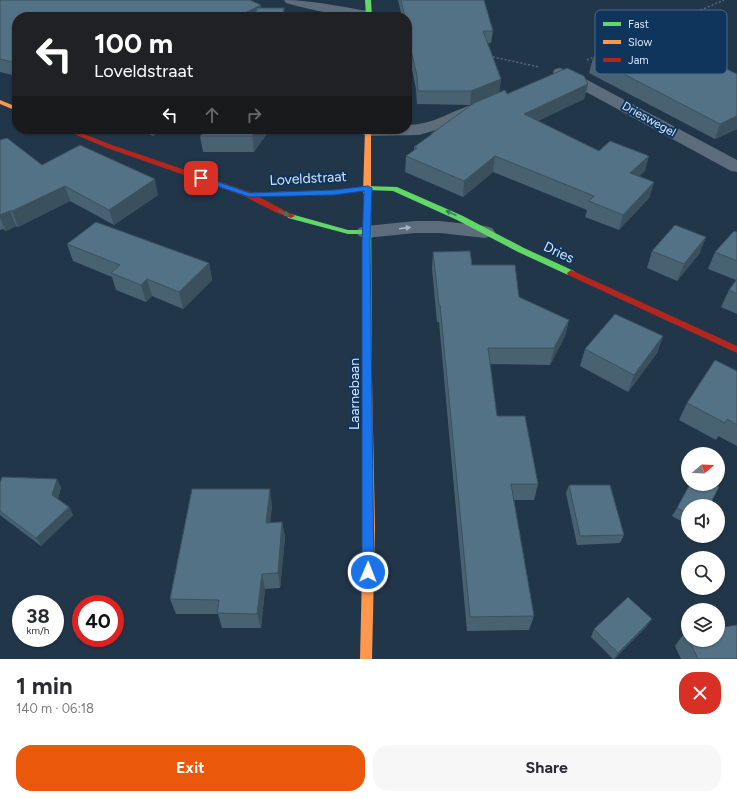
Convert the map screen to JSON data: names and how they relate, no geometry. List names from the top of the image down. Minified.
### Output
{"streets":{"street":["Drieswegel","Loveldstraat","Dries","Laarnebaan"]},"crossings":[["Loveldstraat","Dries"],["Loveldstraat","Laarnebaan"],["Dries","Laarnebaan"]],"legend":["Fast","Slow","Jam"],"north":"right","page":{"turn":["100 m","Loveldstraat"],"speed":"38 km/h","limit":"40","heading":["1 min","140 m · 06:18"],"buttons":["Exit","Share"]}}
